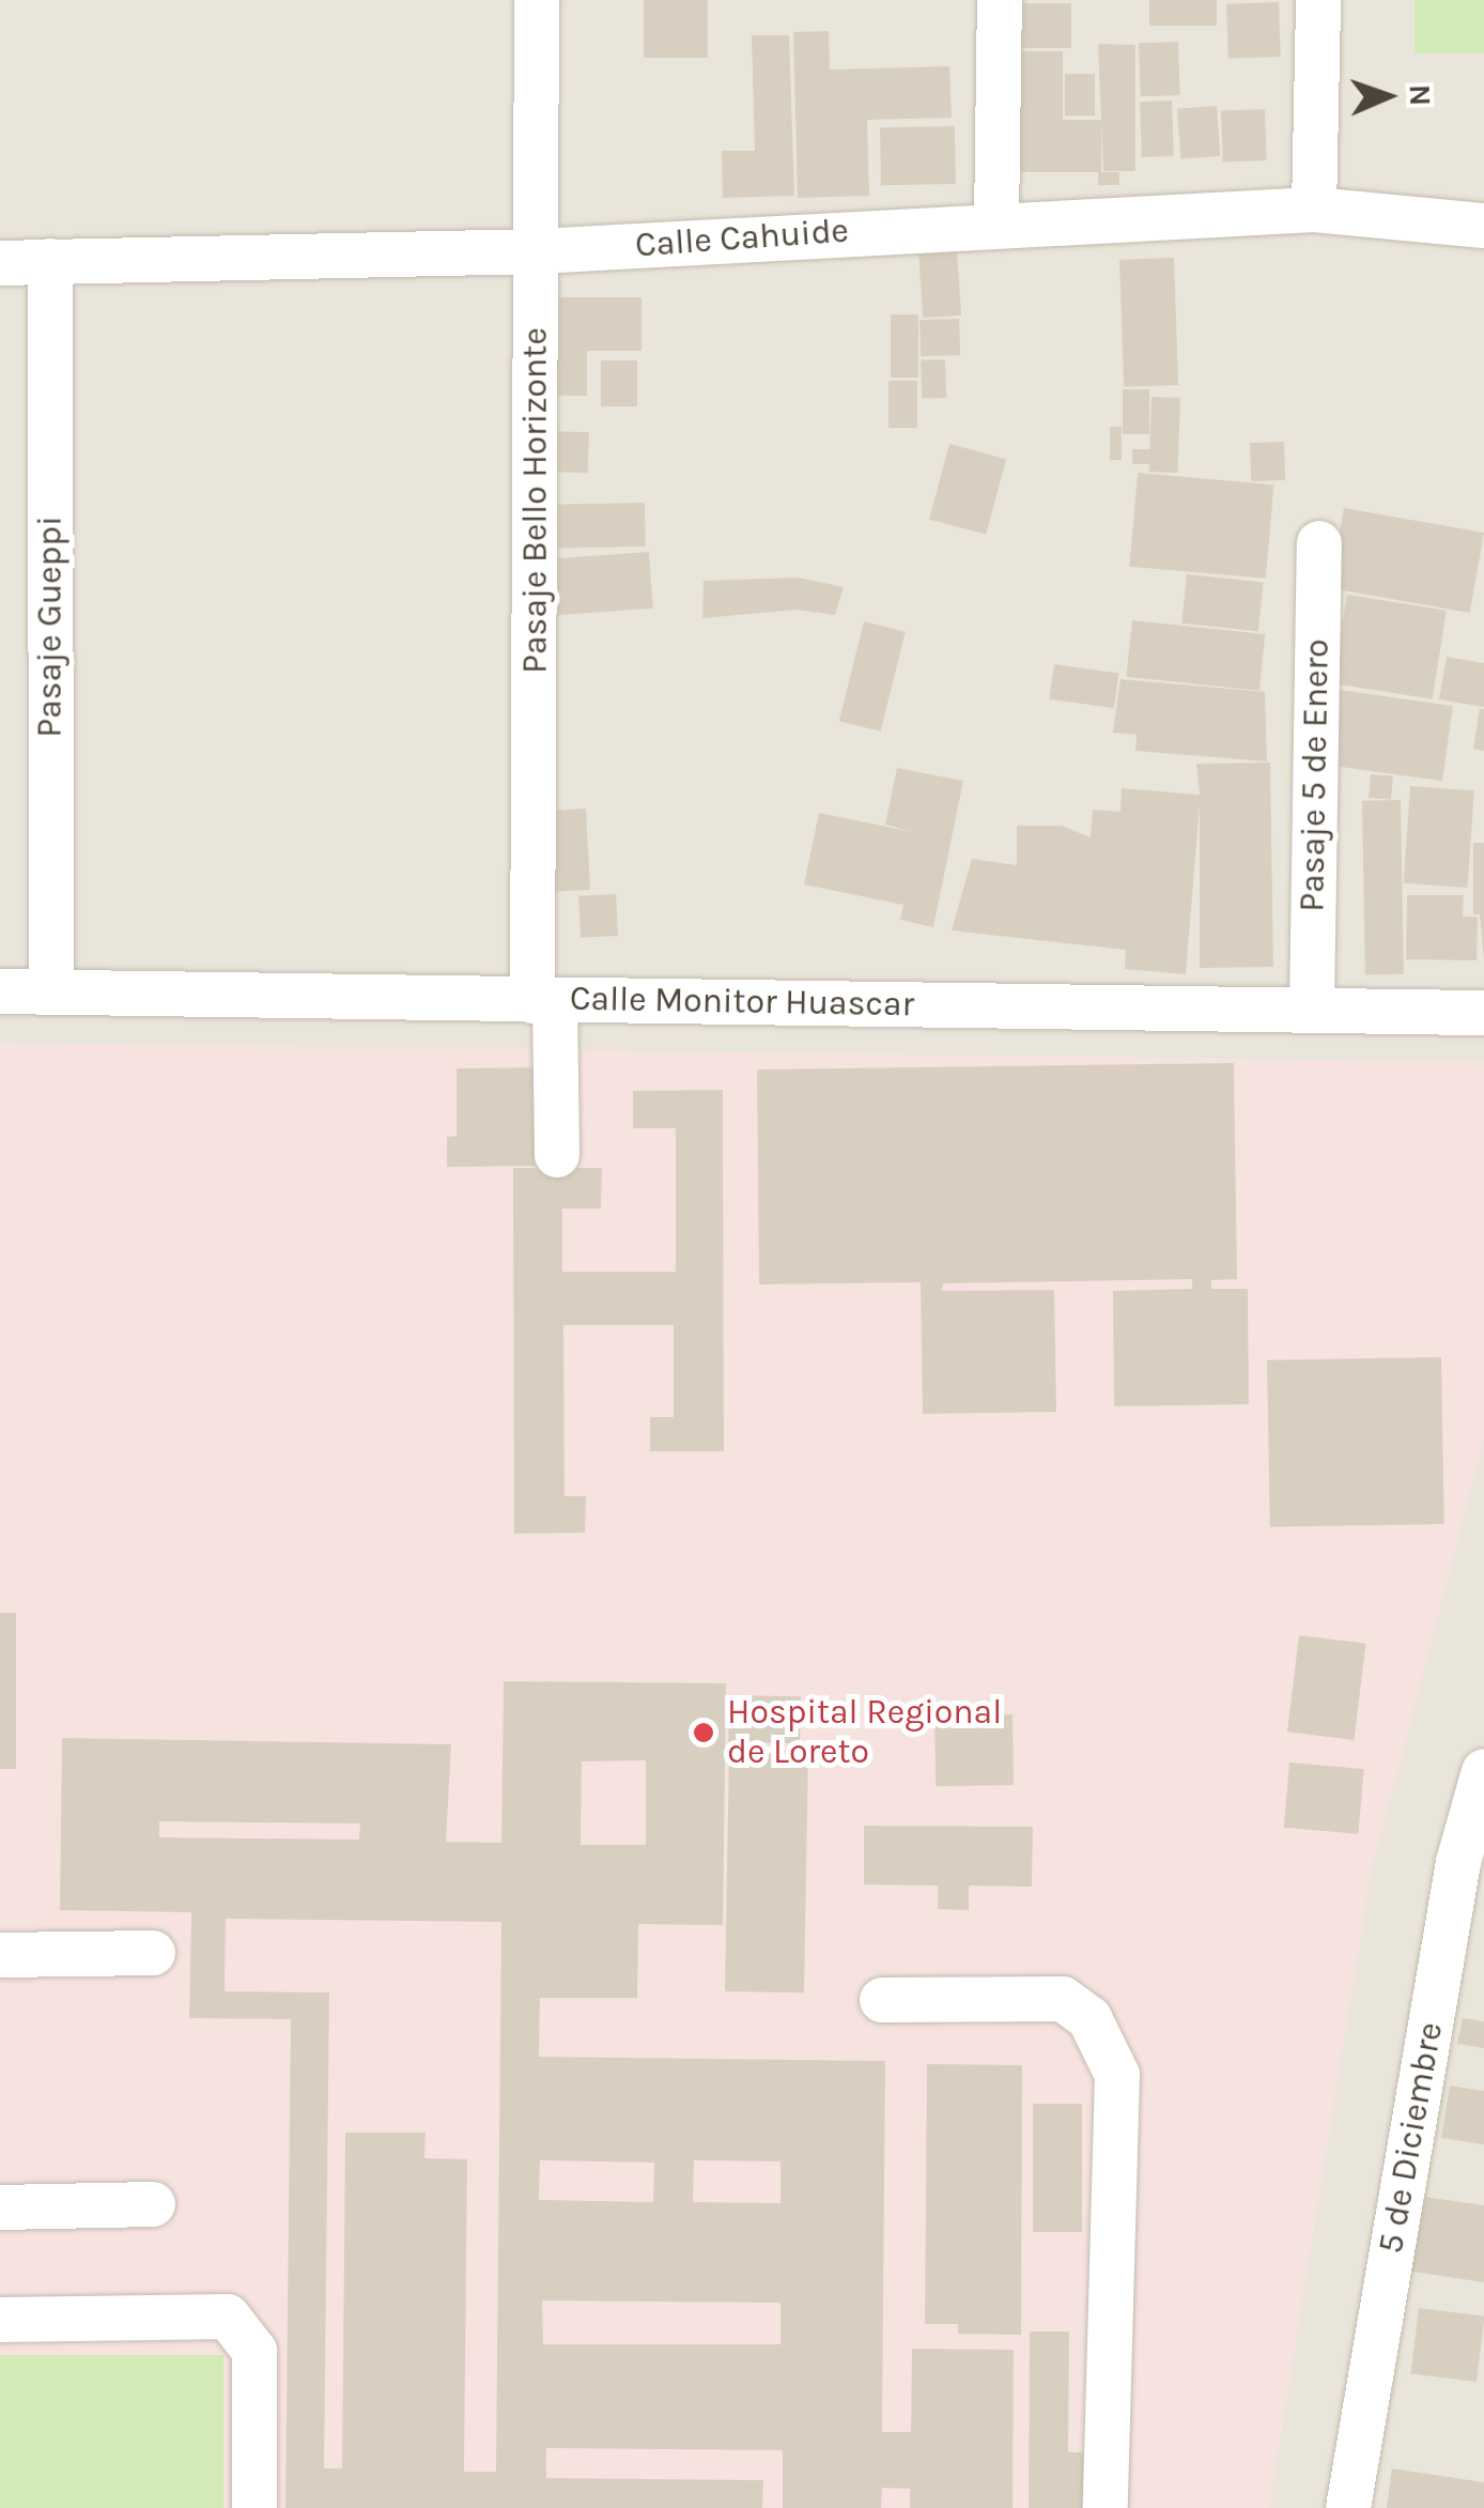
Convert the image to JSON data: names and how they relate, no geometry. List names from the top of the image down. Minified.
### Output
{"streets":{"street":["Calle Cahuide","Pasaje Bello Horizonte","Pasaje Gueppi","Pasaje 5 de Enero","Calle Monitor Huascar","5 de Diciembre"]},"crossings":[["Calle Cahuide","Pasaje Bello Horizonte"],["Calle Cahuide","Pasaje Gueppi"],["Pasaje Bello Horizonte","Calle Monitor Huascar"],["Pasaje Gueppi","Calle Monitor Huascar"],["Pasaje 5 de Enero","Calle Monitor Huascar"]],"places":["Hospital Regional de Loreto"],"north":"right"}
